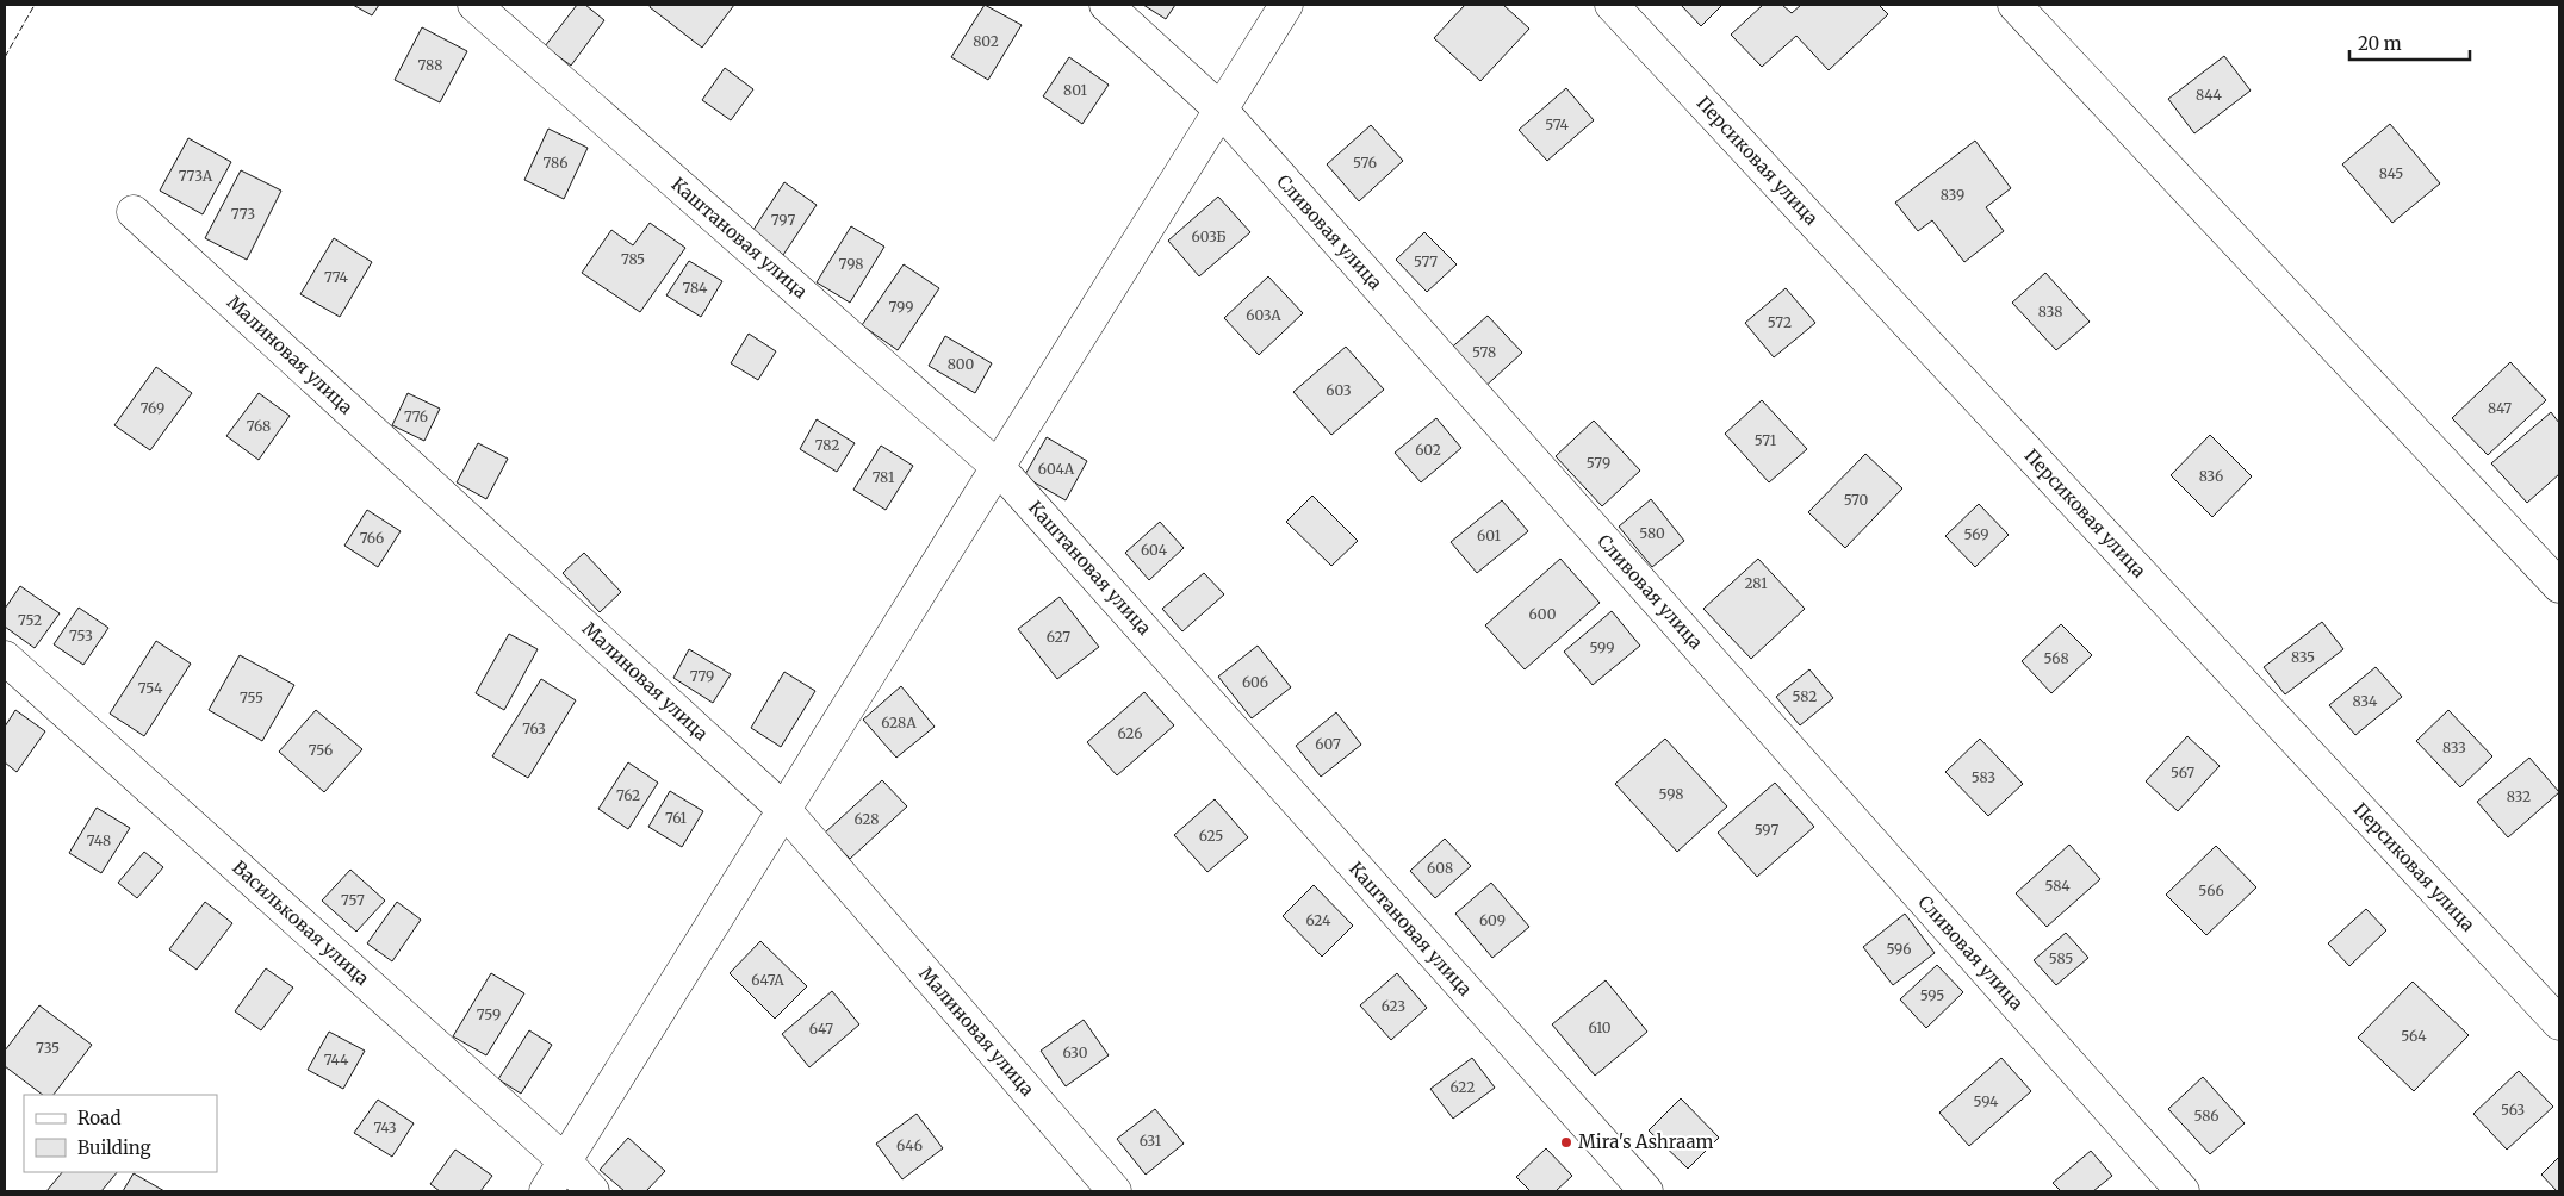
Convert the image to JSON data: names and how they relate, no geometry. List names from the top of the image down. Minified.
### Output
{"streets":{"street":["Персиковая улица","Сливовая улица","Каштановая улица","Малиновая улица","Васильковая улица"]},"places":["Mira's Ashraam"],"house_numbers":["802","788","801","844","574","786","576","845","773А","839","773","797","603Б","785","577","798","774","784","799","838","603А","572","578","800","603","769","847","776","768","571","782","602","579","604А","836","781","570","580","569","601","766","604","281","600","752","753","627","599","835","568","779","606","754","582","755","834","628А","763","626","607","833","756","567","583","598","762","832","761","628","597","625","748","608","584","566","757","624","609","596","585","647А","595","623","759","610","647","564","735","630","744","622","594","563","586","743","631","646"],"legend":["Road","Building"],"scale_bar":"20 m"}
